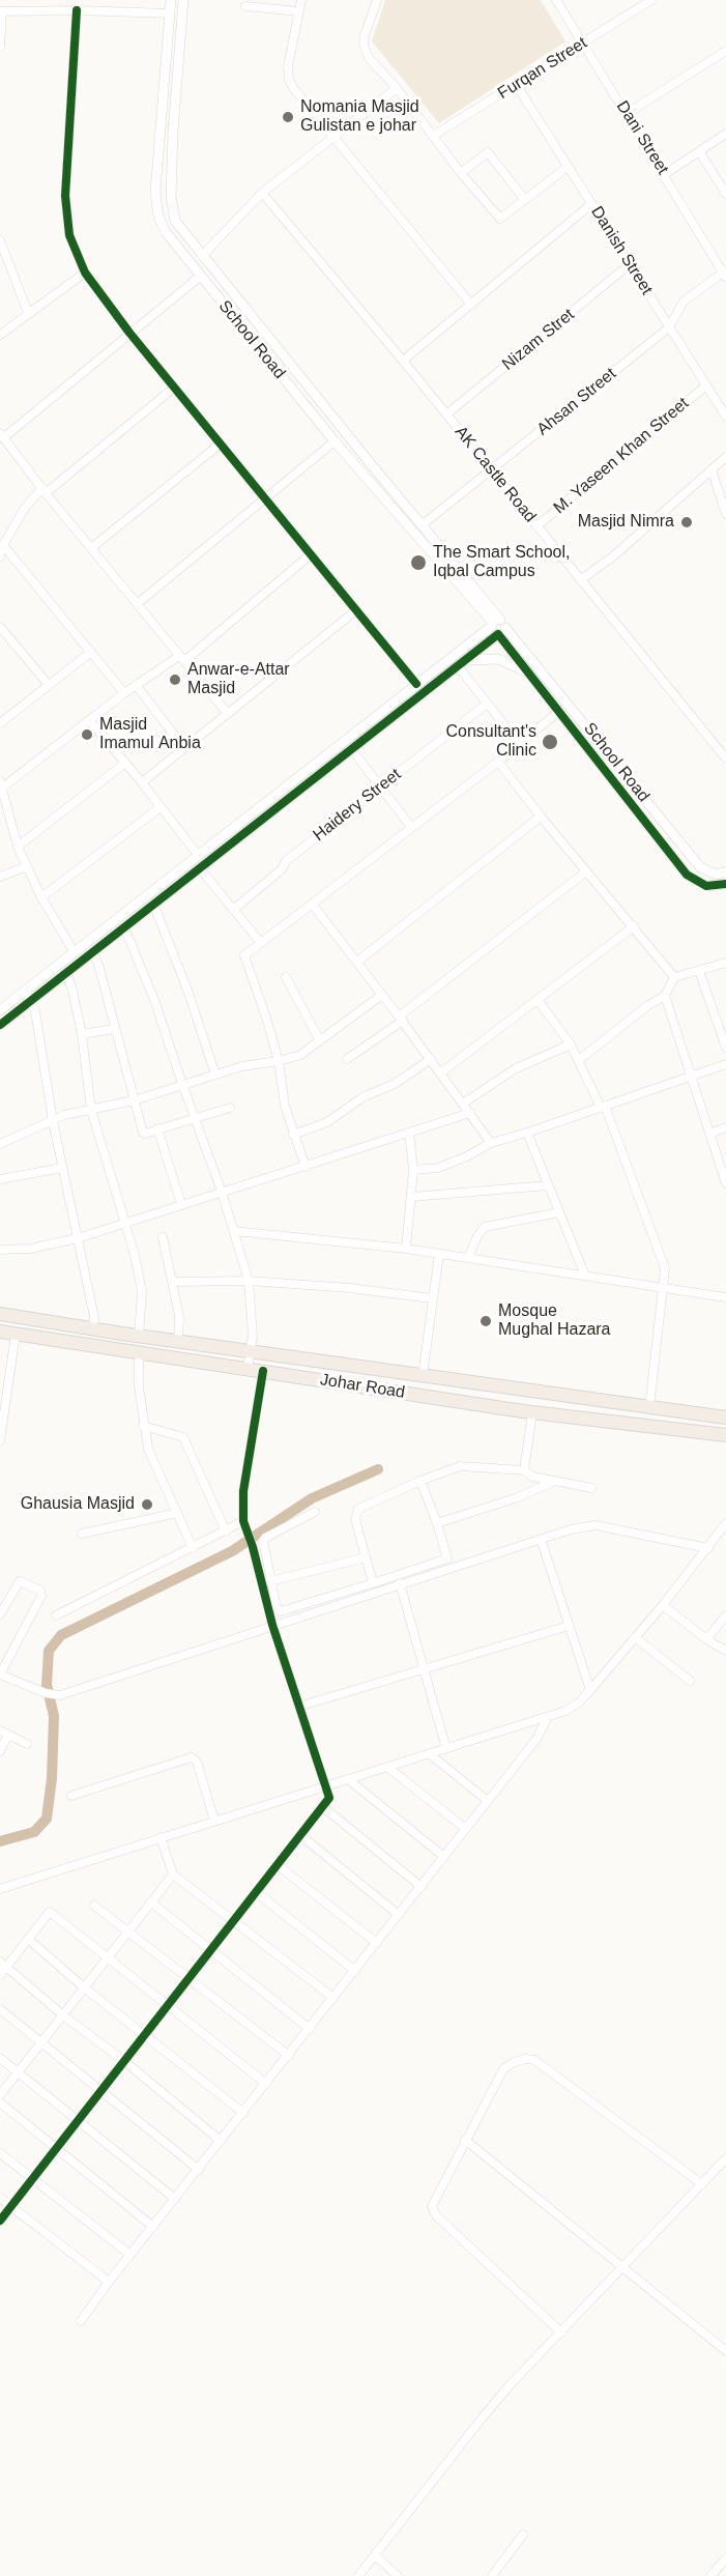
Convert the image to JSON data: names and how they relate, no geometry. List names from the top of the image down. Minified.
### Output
{"streets":{"main road":["Johar Road"],"street":["Furqan Street","Dani Street","Danish Street","School Road","Nizam Stret","Ahsan Street","M. Yaseen Khan Street","AK Castle Road","Haidery Street"]},"crossings":[["Furqan Street","Dani Street"],["Furqan Street","Danish Street"],["Dani Street","Ahsan Street"],["Danish Street","Nizam Stret"],["Danish Street","Ahsan Street"],["Danish Street","M. Yaseen Khan Street"],["School Road","Ahsan Street"],["Nizam Stret","AK Castle Road"],["Ahsan Street","AK Castle Road"],["M. Yaseen Khan Street","AK Castle Road"]],"places":["Nomania Masjid Gulistan e johar","Masjid Nimra","The Smart School, Iqbal Campus","Anwar-e-Attar Masjid","Masjid Imamul Anbia","Consultant's Clinic","Mosque Mughal Hazara","Ghausia Masjid"]}
